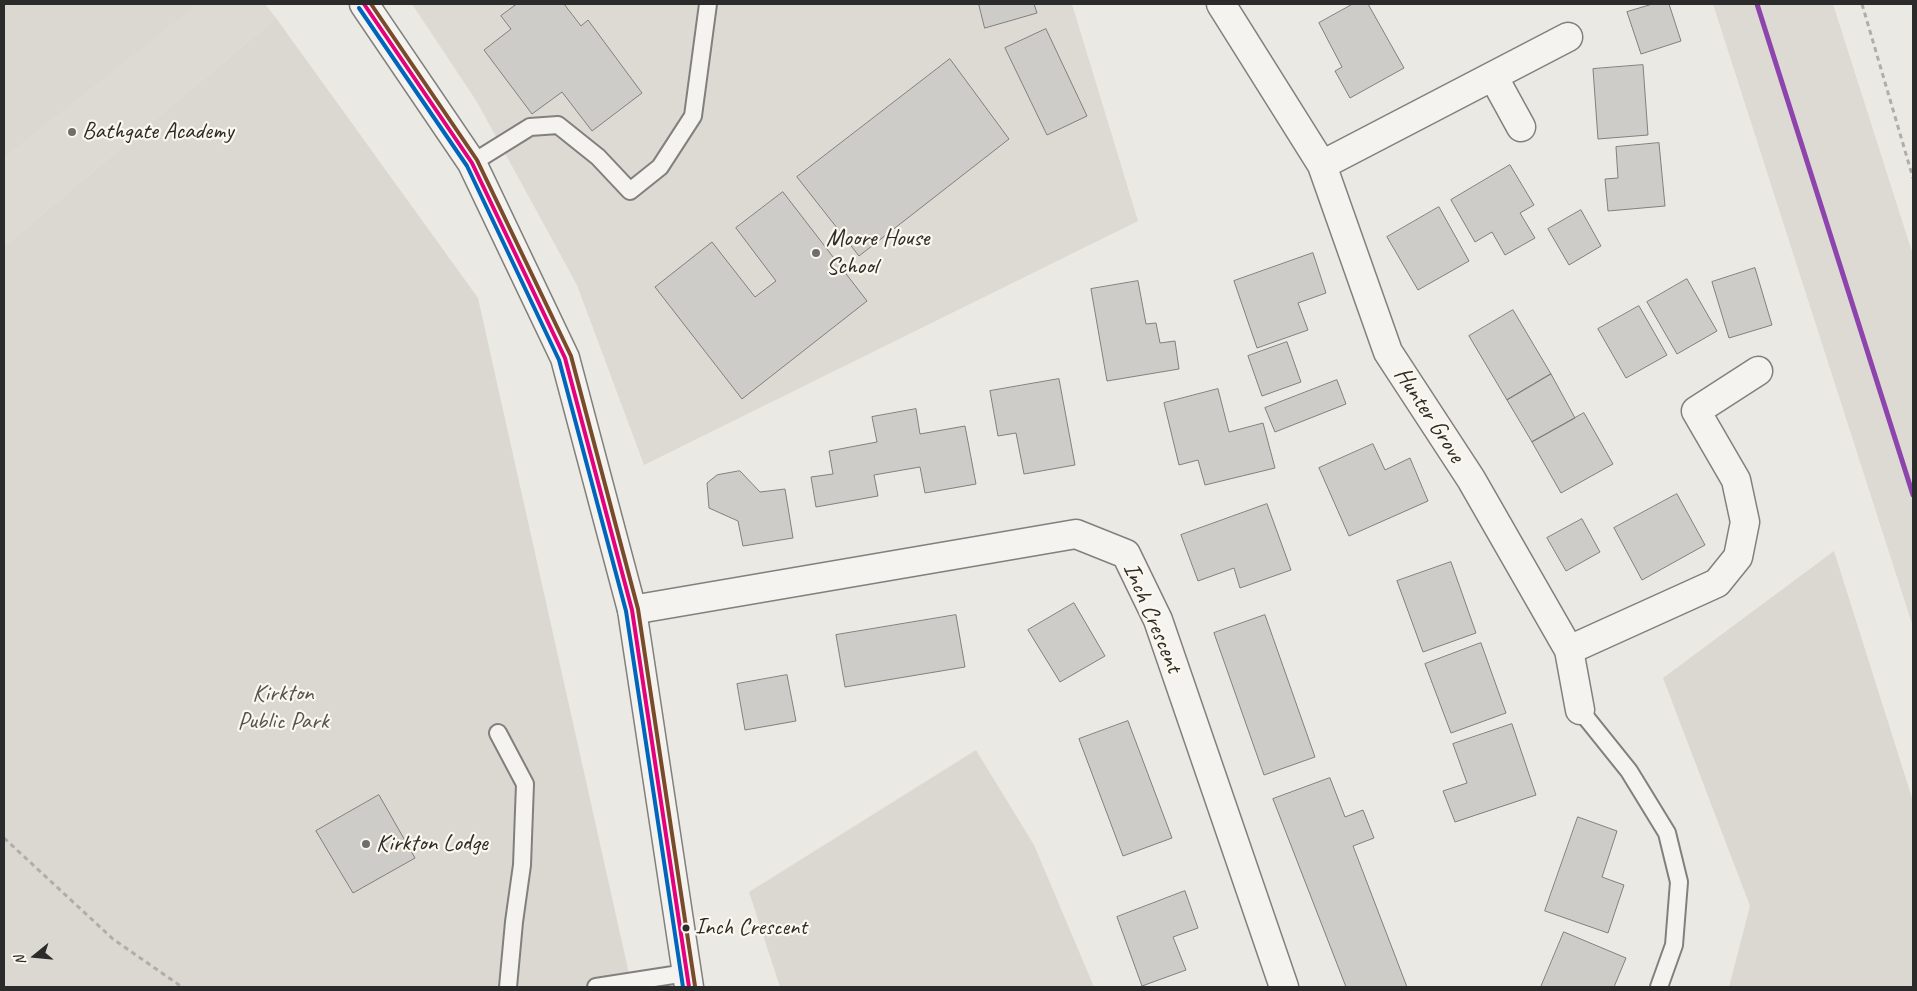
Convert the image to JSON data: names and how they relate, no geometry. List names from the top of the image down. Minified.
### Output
{"streets":{"street":["Hunter Grove","Inch Crescent"]},"parks":["Kirkton Public Park"],"places":["Bathgate Academy","Moore House School","Kirkton Lodge","Inch Crescent"],"north":"left"}
